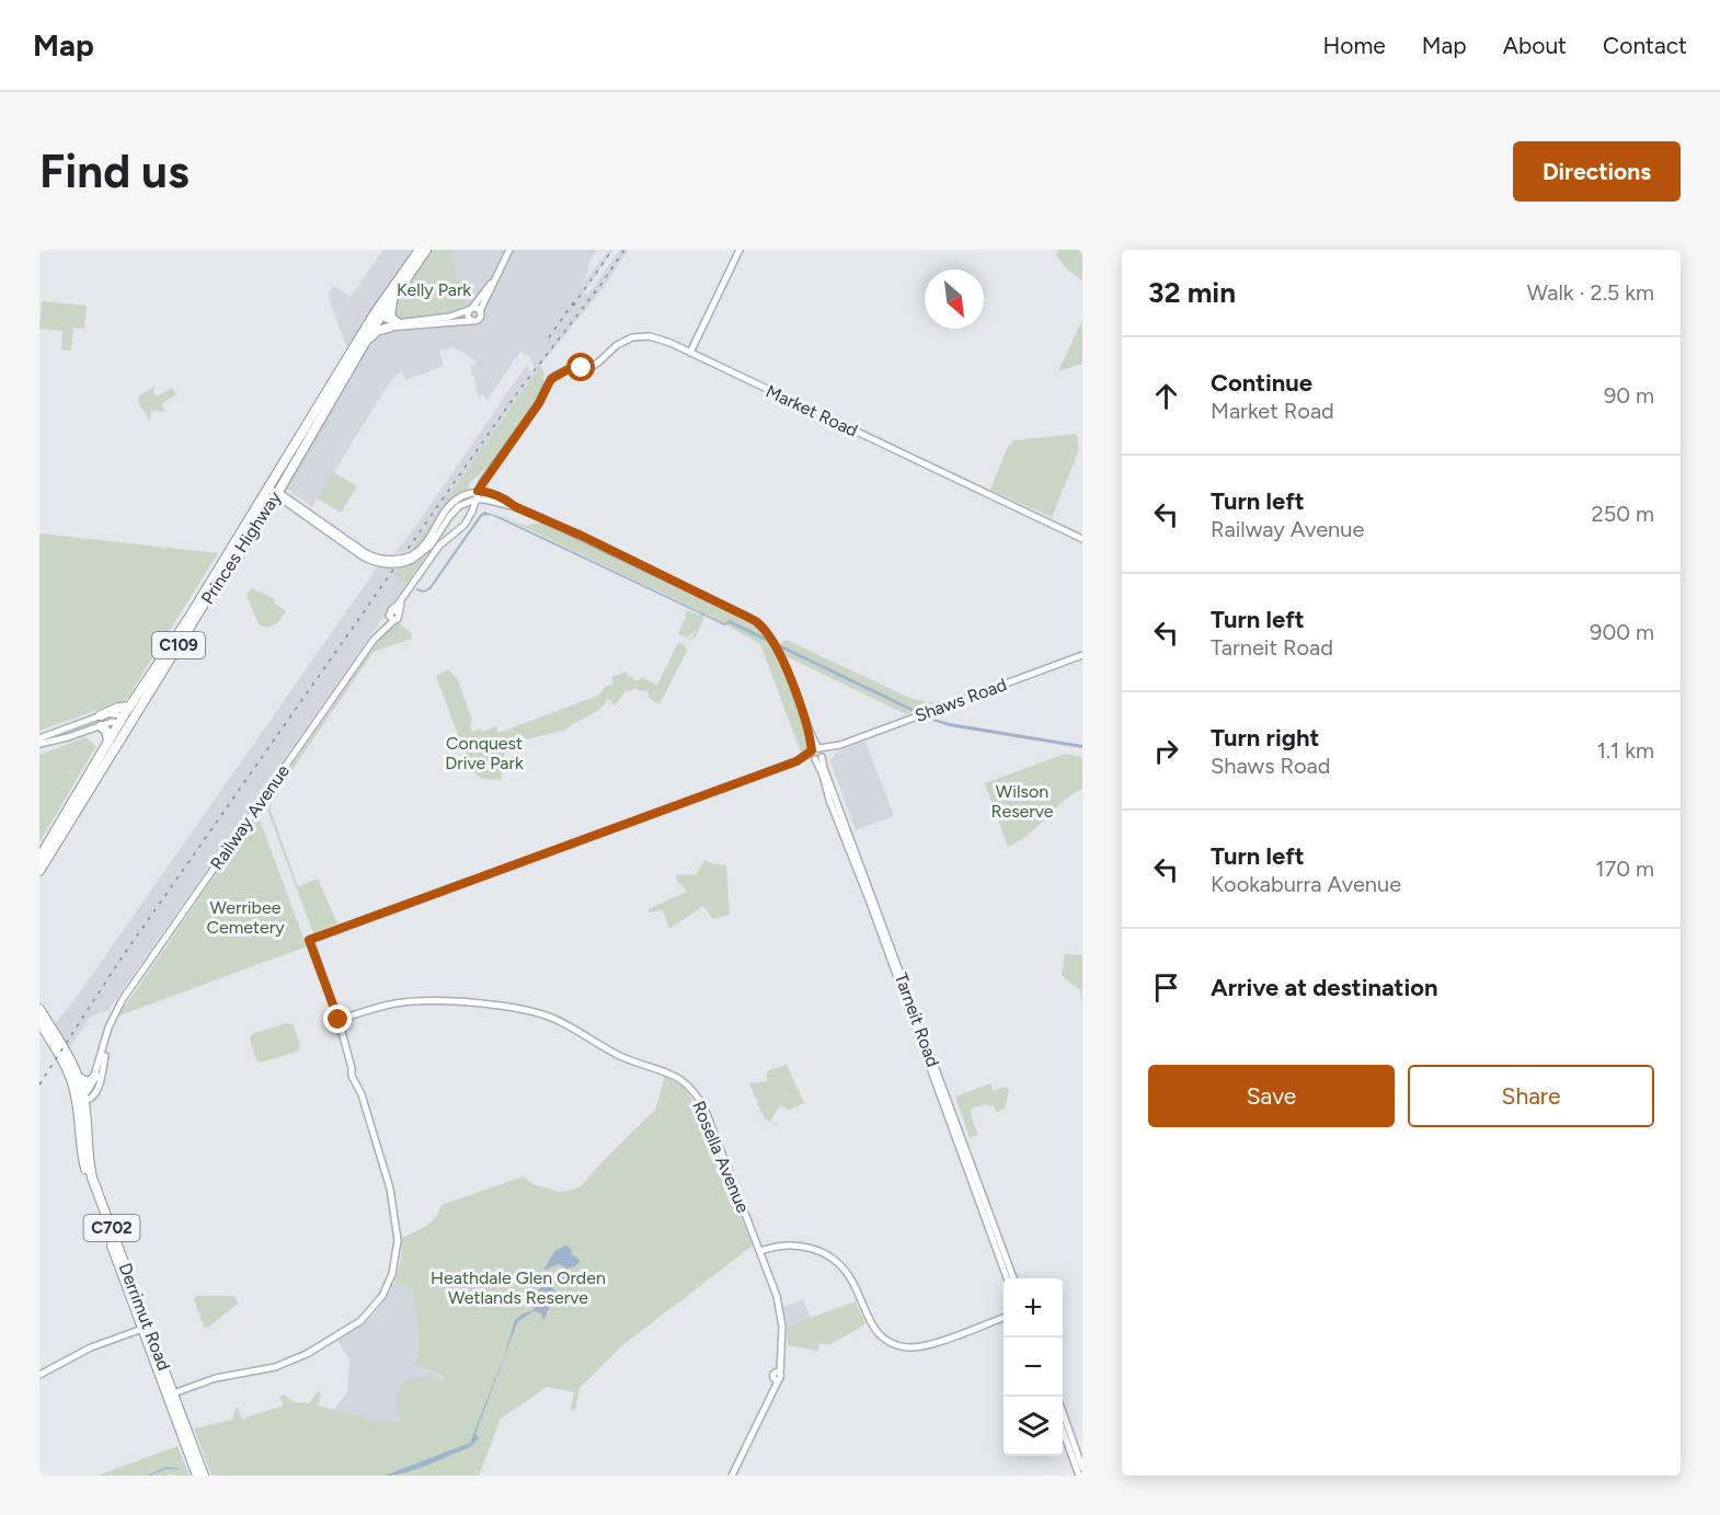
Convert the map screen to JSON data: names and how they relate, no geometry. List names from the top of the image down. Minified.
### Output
{"streets":{"highway":["Princes Highway","C109","C702","Derrimut Road"],"street":["Market Road","Shaws Road","Railway Avenue","Tarneit Road","Rosella Avenue"]},"crossings":[["Market Road","Railway Avenue"],["Market Road","Tarneit Road"],["Princes Highway","C109"],["Shaws Road","Tarneit Road"],["Shaws Road","Rosella Avenue"],["Railway Avenue","Tarneit Road"],["Railway Avenue","Derrimut Road"]],"parks":["Kelly Park","Conquest Drive Park","Wilson Reserve","Werribee Cemetery","Heathdale Glen Orden Wetlands Reserve"],"north":"bottom right","page":{"header":"Map","nav":["Home","Map","About","Contact"],"buttons":["Directions",["Save","Share"]],"title":"Find us","heading":["32 min","Walk · 2.5 km"],"list":[["Continue","Market Road","90 m"],["Turn left","Railway Avenue","250 m"],["Turn left","Tarneit Road","900 m"],["Turn right","Shaws Road","1.1 km"],["Turn left","Kookaburra Avenue","170 m"],"Arrive at destination"],"map_buttons":["+","−"]}}
